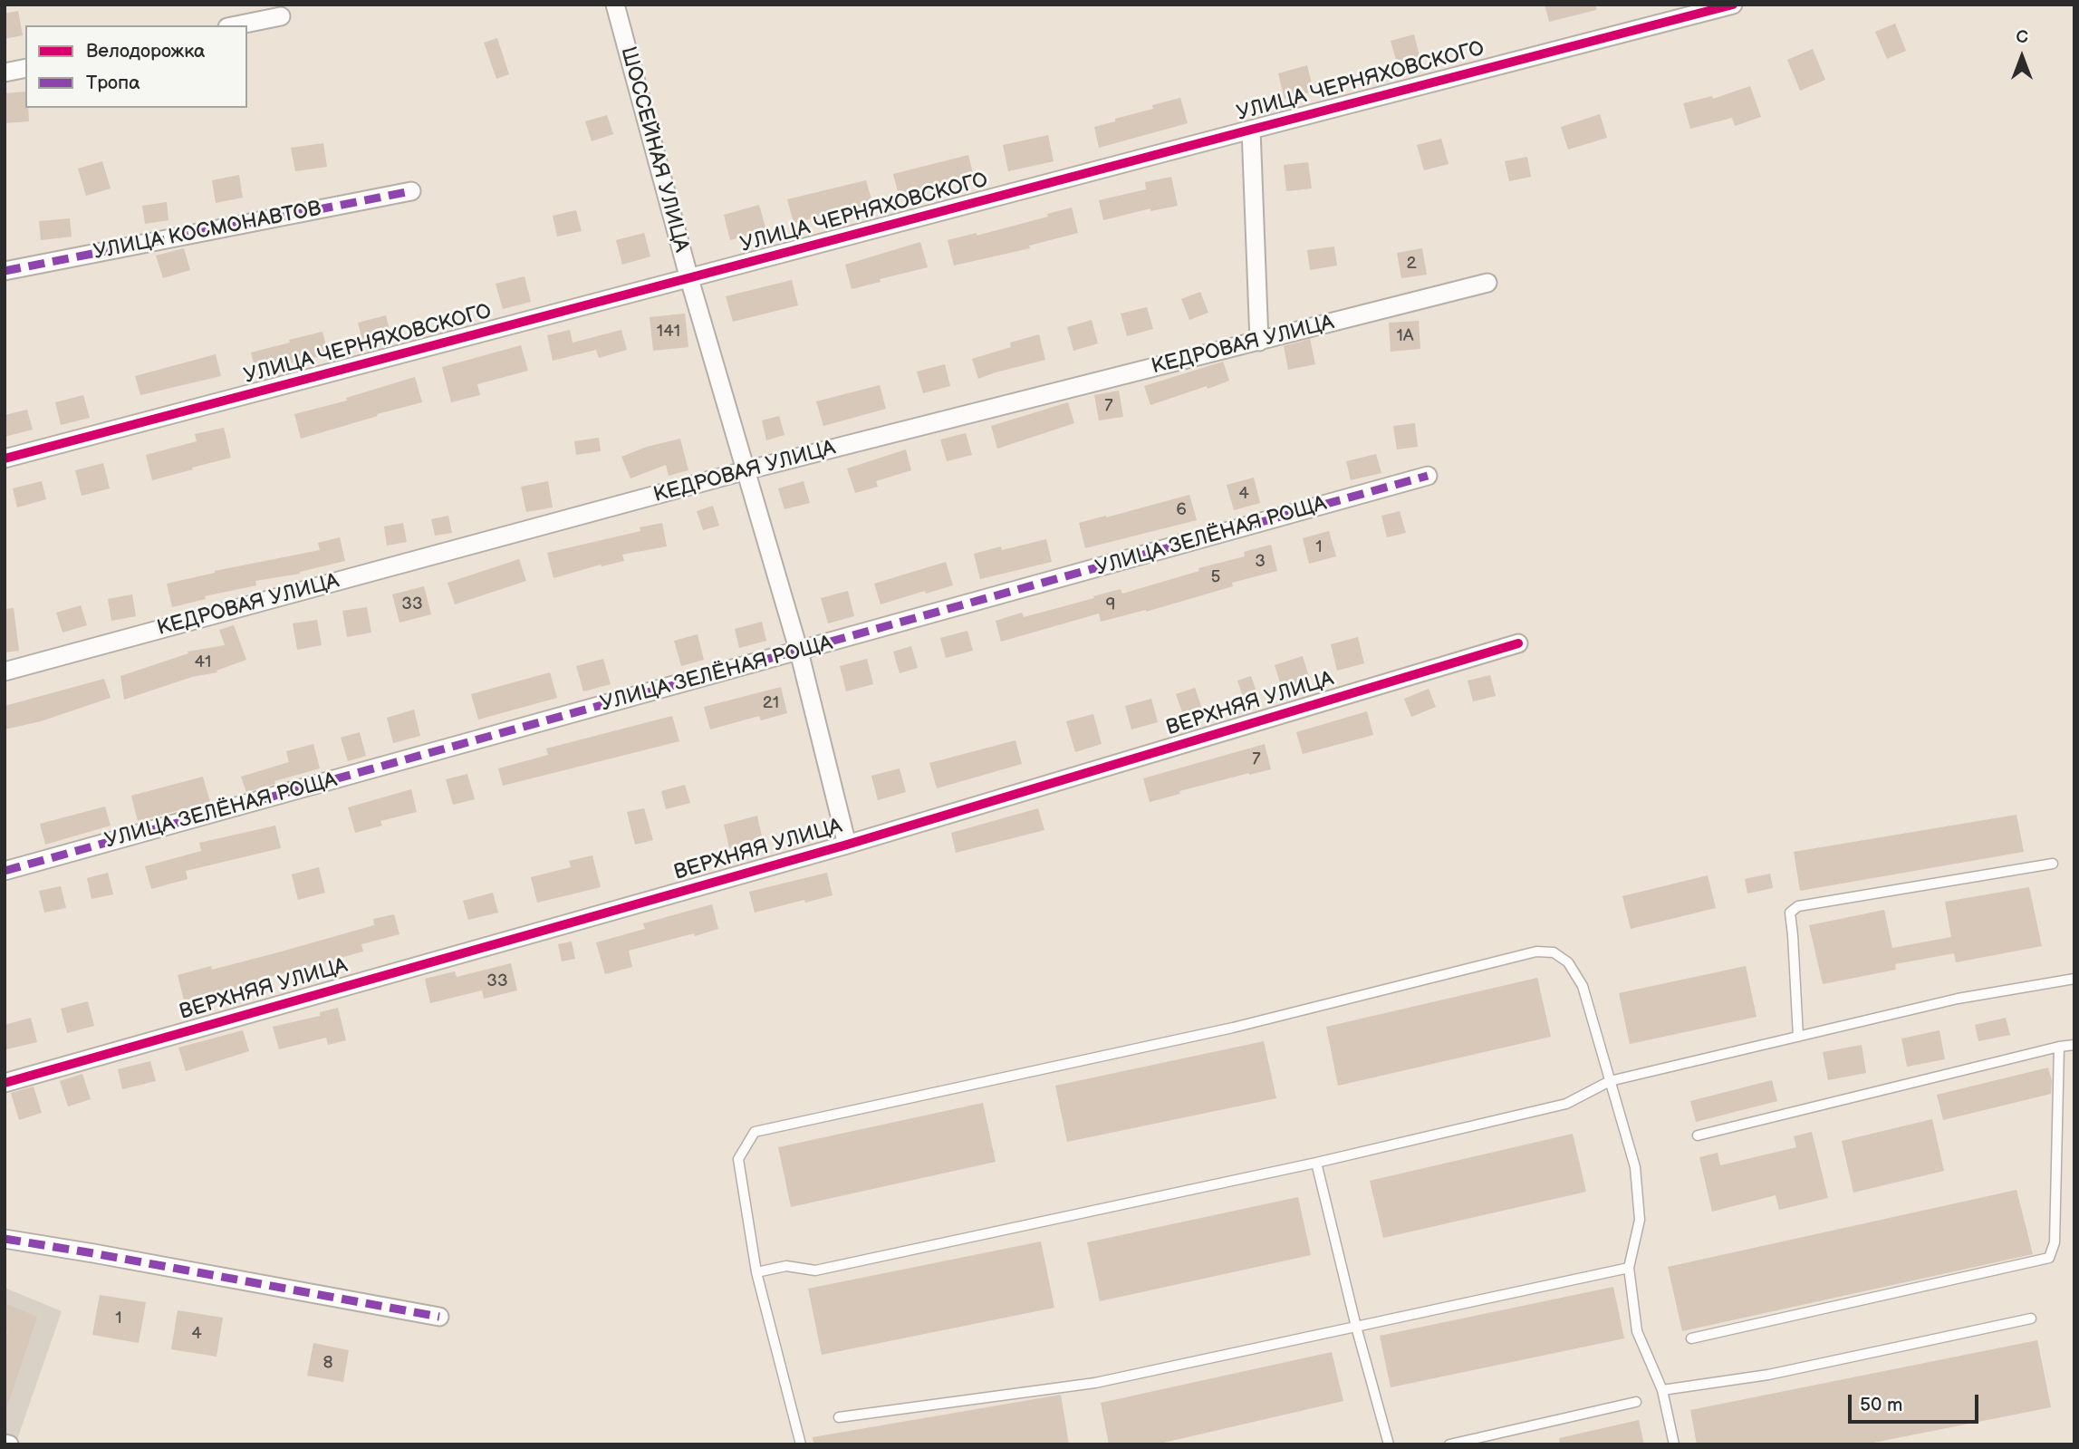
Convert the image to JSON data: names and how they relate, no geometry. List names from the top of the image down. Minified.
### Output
{"streets":{"street":["УЛИЦА ЧЕРНЯХОВСКОГО","ШОССЕЙНАЯ УЛИЦА","УЛИЦА КОСМОНАВТОВ","КЕДРОВАЯ УЛИЦА","УЛИЦА ЗЕЛЁНАЯ РОЩА","ВЕРХНЯЯ УЛИЦА"]},"crossings":[["УЛИЦА ЧЕРНЯХОВСКОГО","ШОССЕЙНАЯ УЛИЦА"],["ШОССЕЙНАЯ УЛИЦА","КЕДРОВАЯ УЛИЦА"],["ШОССЕЙНАЯ УЛИЦА","УЛИЦА ЗЕЛЁНАЯ РОЩА"],["ШОССЕЙНАЯ УЛИЦА","ВЕРХНЯЯ УЛИЦА"]],"house_numbers":["2","141","1А","7","4","6","1","3","5","33","9","41","21","7","33","1","4","8"],"legend":["Велодорожка","Тропа"],"scale_bar":"50 m","north":"top"}
